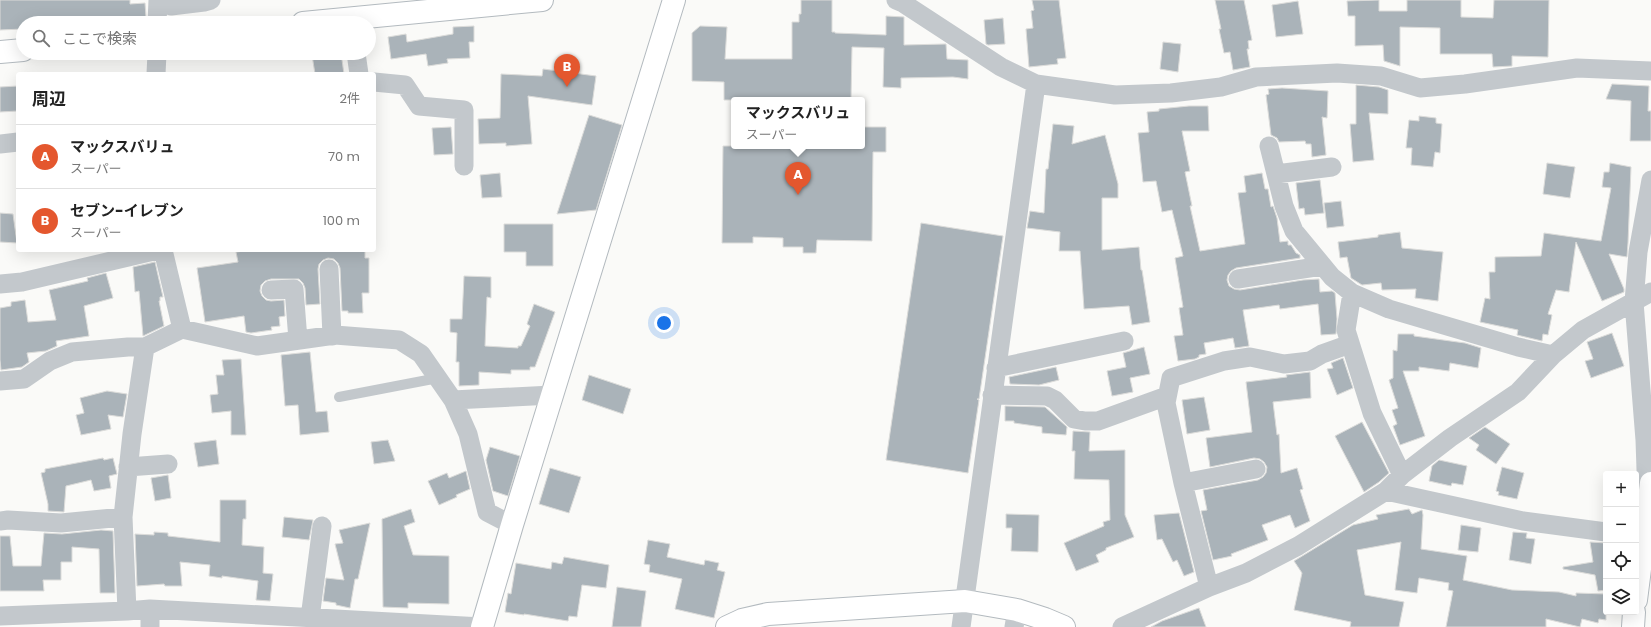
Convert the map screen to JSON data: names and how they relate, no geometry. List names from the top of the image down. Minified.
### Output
{"page":{"search":"ここで検索","pins":["B","A"],"heading":["周辺","2件"],"popup":["マックスバリュ","スーパー"],"list":[{"mark":"A","name":"マックスバリュ","note":"スーパー","value":"70 m"},{"mark":"B","name":"セブン-イレブン","note":"スーパー","value":"100 m"}],"map_buttons":["+","−"]}}
